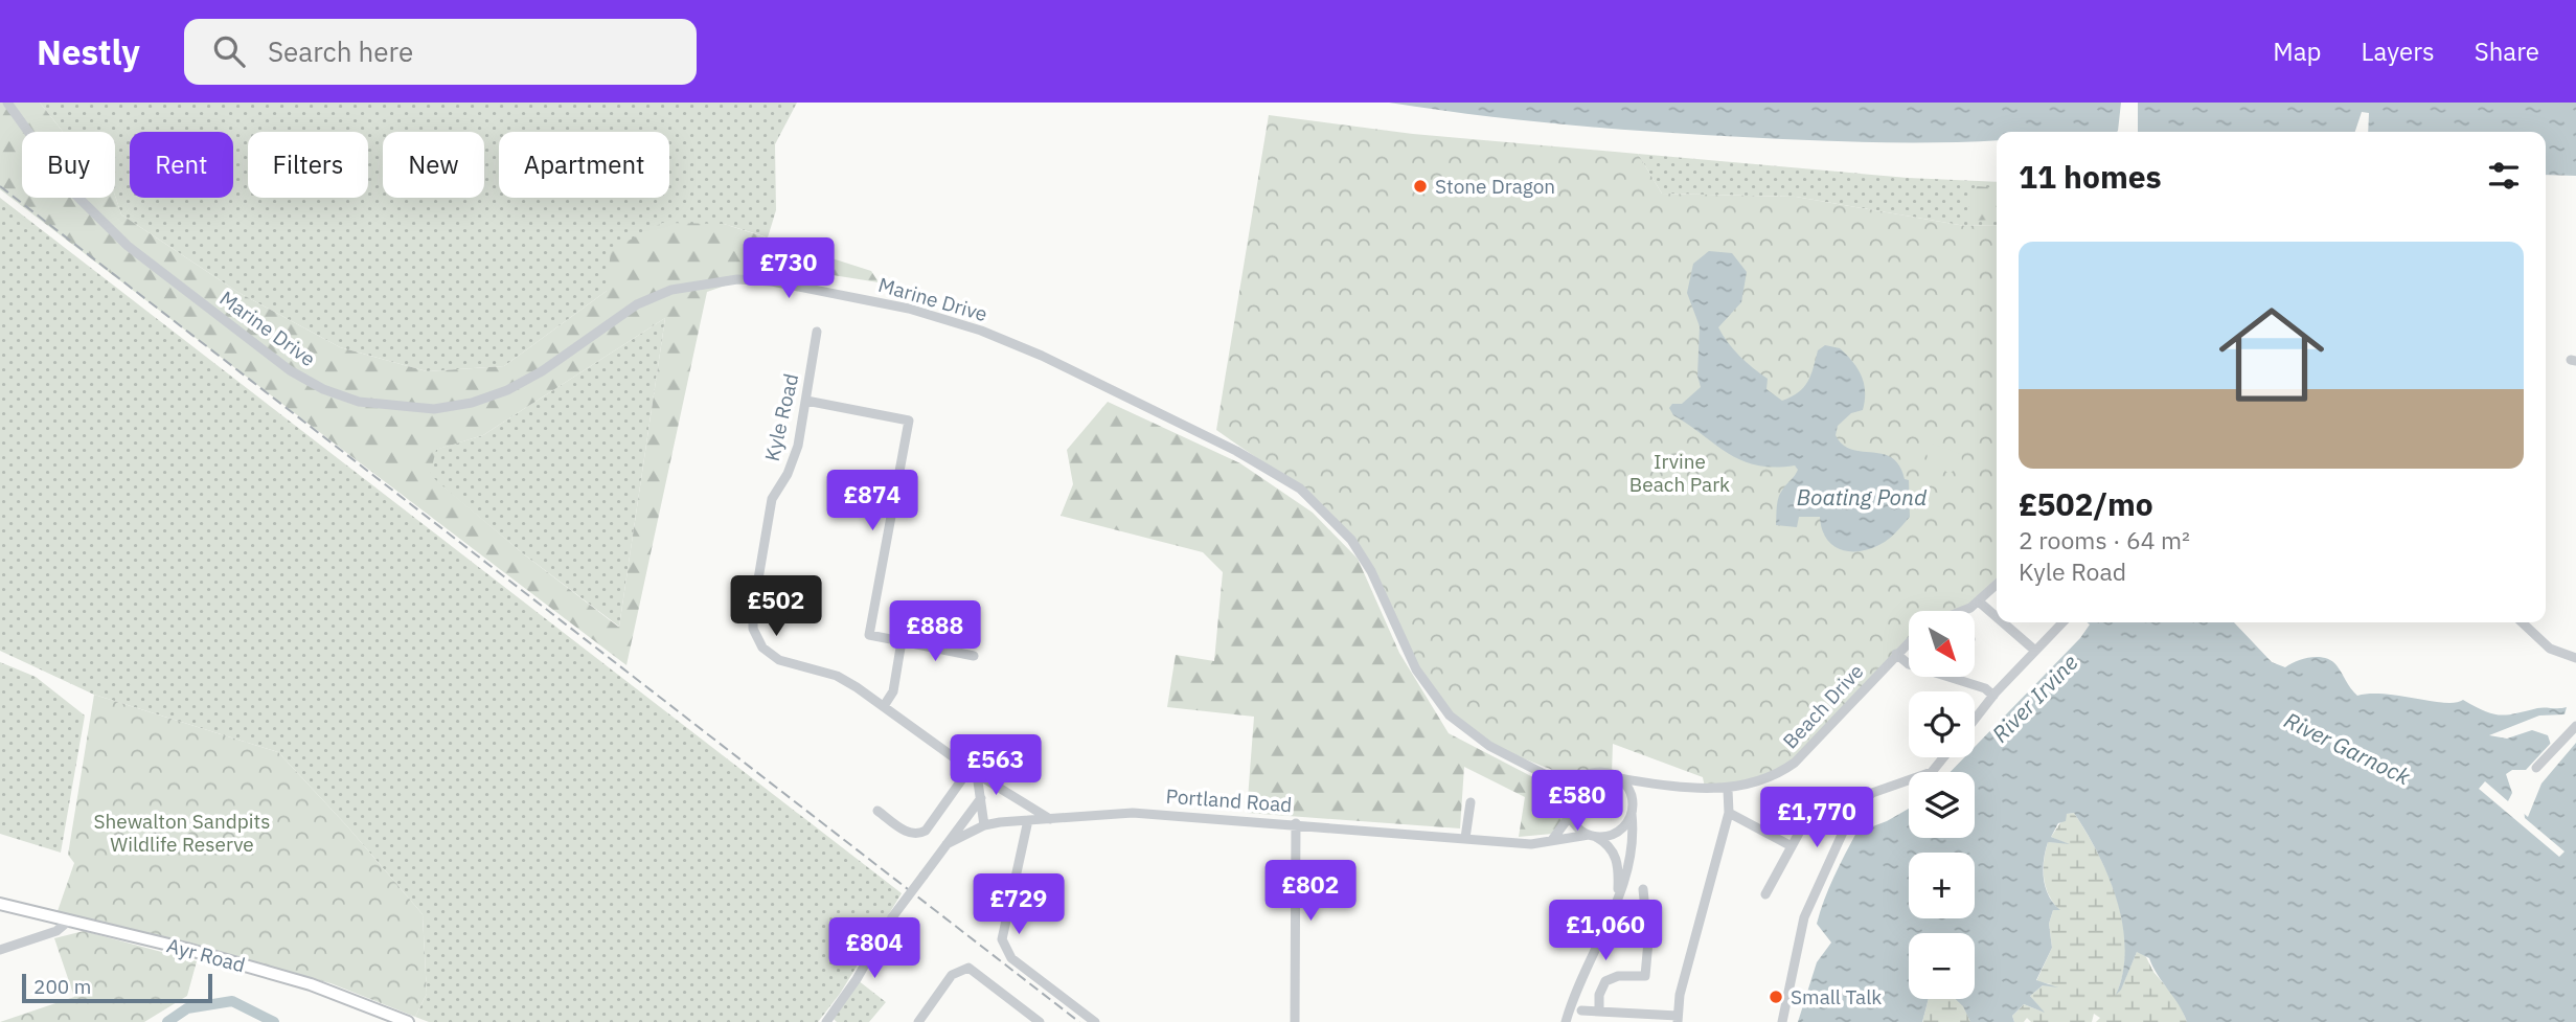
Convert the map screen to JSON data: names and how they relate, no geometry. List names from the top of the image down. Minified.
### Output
{"streets":{"main road":["Ayr Road"],"street":["Marine Drive","Kyle Road","Beach Drive","Portland Road"]},"crossings":[["Kyle Road","Portland Road"],["Beach Drive","Portland Road"]],"water":["Boating Pond","River Irvine","River Garnock"],"parks":["Irvine Beach Park","Shewalton Sandpits Wildlife Reserve"],"places":["Stone Dragon","Small Talk"],"scale_bar":"200 m","north":"bottom right","page":{"header":"Nestly","search":"Search here","nav":["Map","Layers","Share"],"chip":["Buy","Rent","Filters","New","Apartment"],"heading":"11 homes","list":[{"name":"£502/mo","note":"2 rooms · 64 m² · Kyle Road"}],"price":["£730","£874","£502","£888","£563","£580","£1,770","£802","£729","£1,060","£804"],"map_buttons":["+","−"],"scale":"200 m"}}
